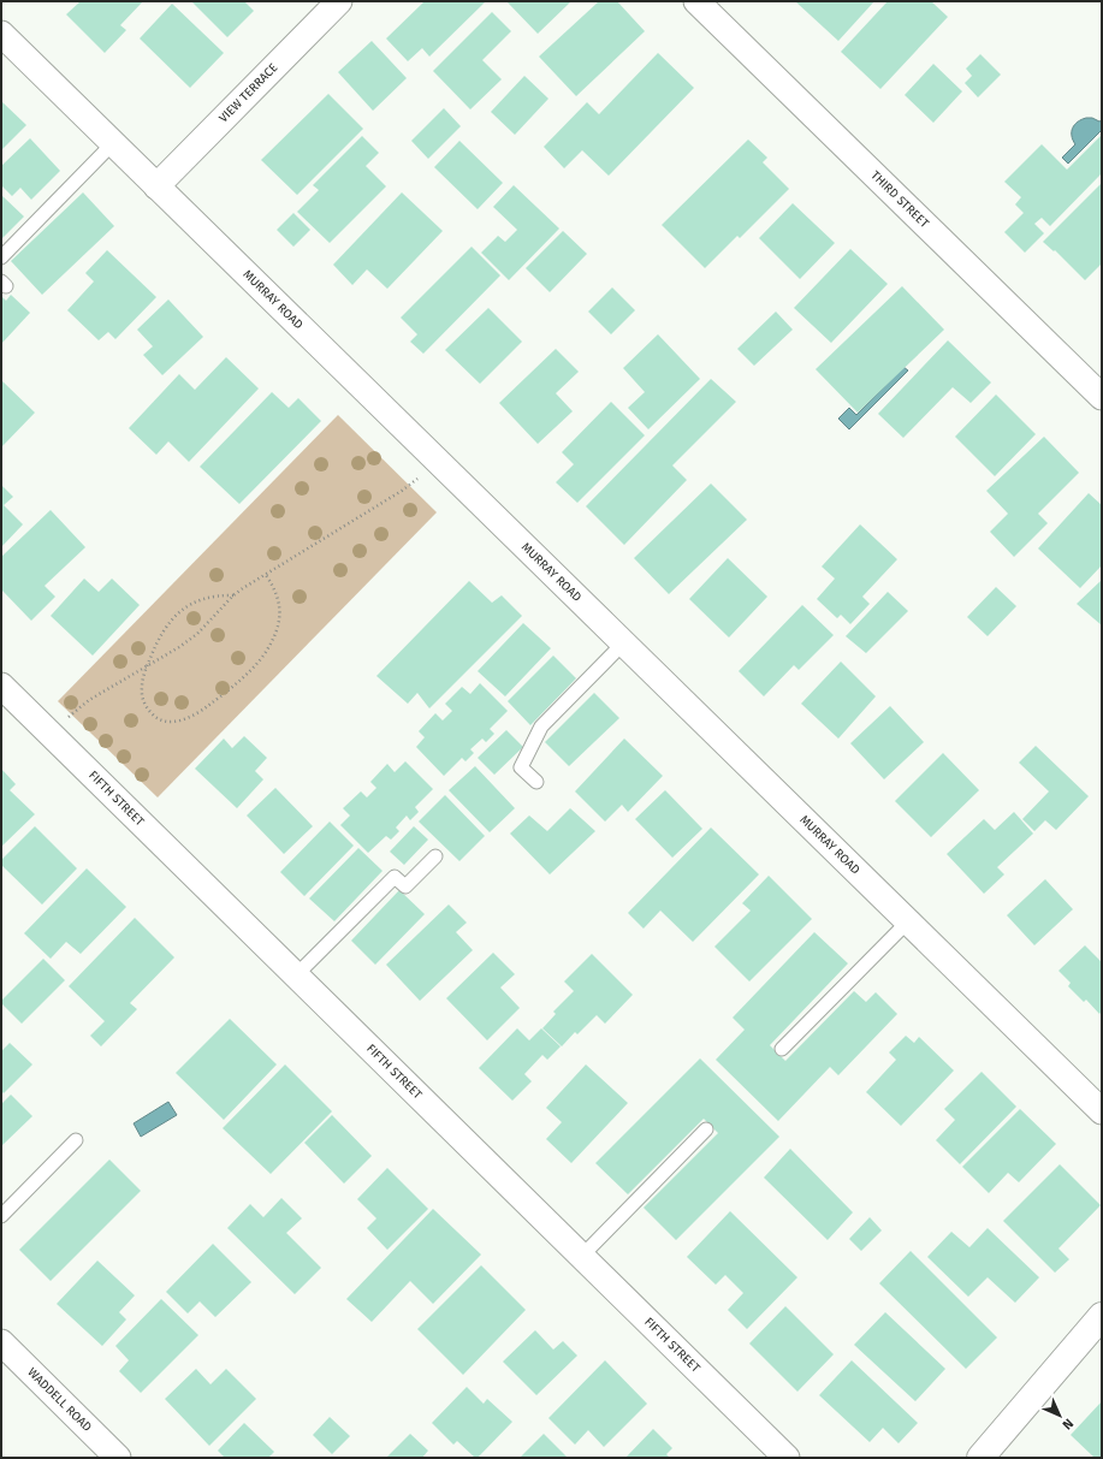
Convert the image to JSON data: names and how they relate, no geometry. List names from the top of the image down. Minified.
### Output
{"streets":{"street":["VIEW TERRACE","THIRD STREET","MURRAY ROAD","FIFTH STREET","WADDELL ROAD"]},"crossings":[["VIEW TERRACE","MURRAY ROAD"]],"north":"bottom right"}
